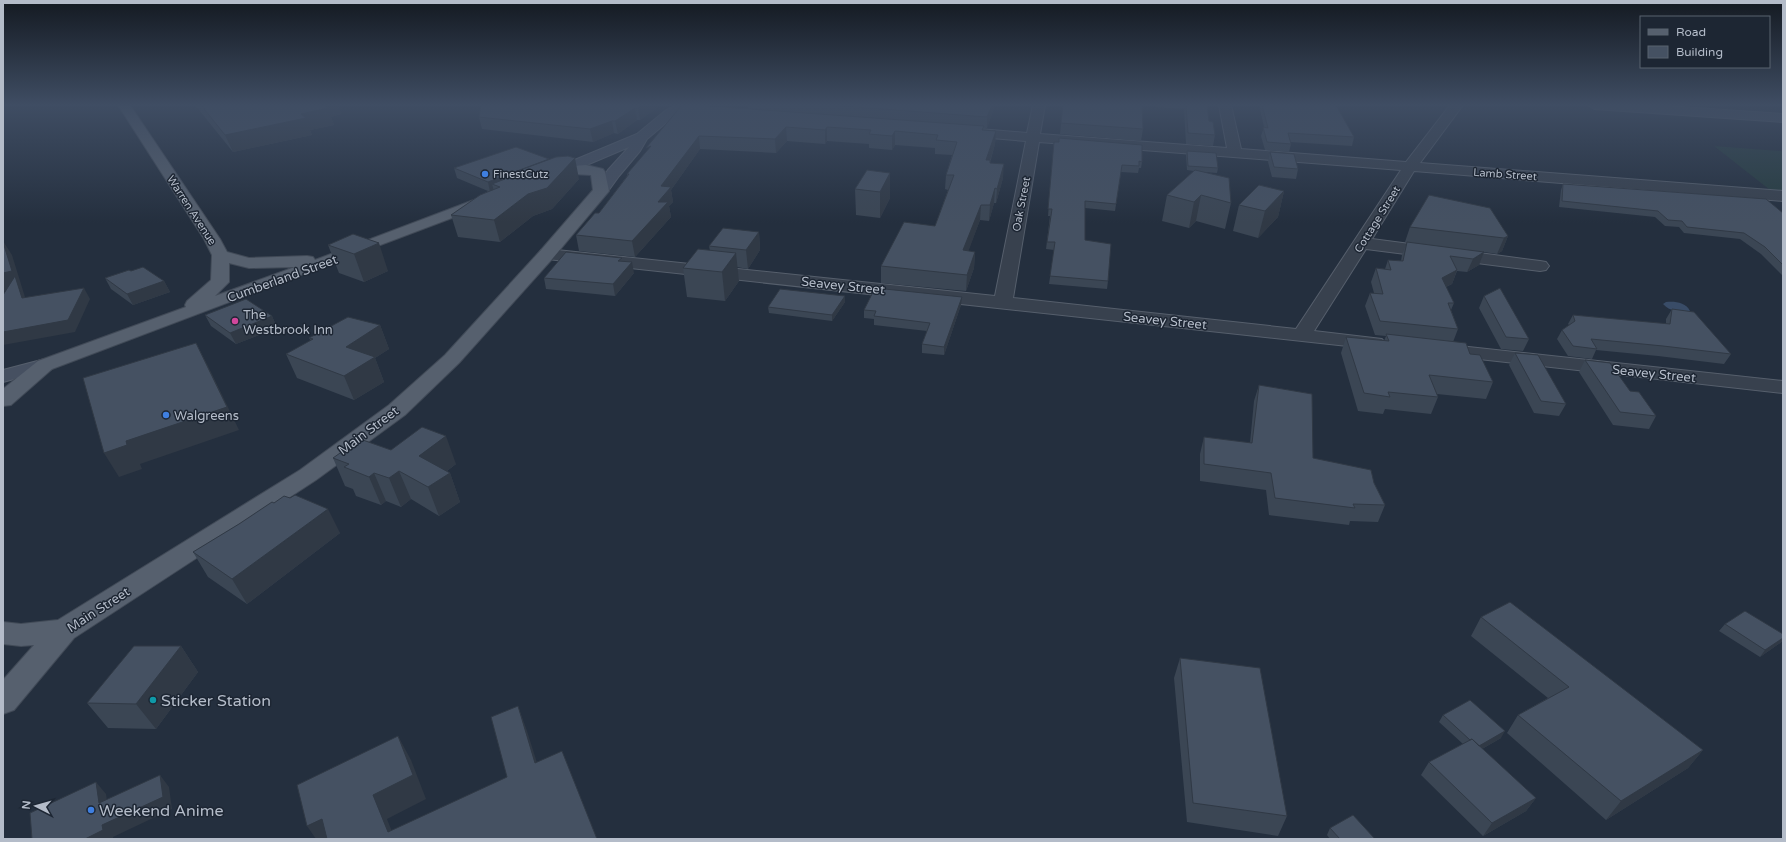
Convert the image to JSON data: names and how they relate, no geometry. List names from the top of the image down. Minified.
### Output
{"streets":{"main road":["Warren Avenue","Cumberland Street","Main Street"],"street":["Lamb Street","Oak Street","Cottage Street","Seavey Street"]},"crossings":[["Lamb Street","Cottage Street"],["Oak Street","Seavey Street"],["Warren Avenue","Cumberland Street"],["Cottage Street","Seavey Street"],["Seavey Street","Main Street"]],"places":["FinestCutz","The Westbrook Inn","Walgreens","Sticker Station","Weekend Anime"],"legend":["Road","Building"],"north":"left"}
